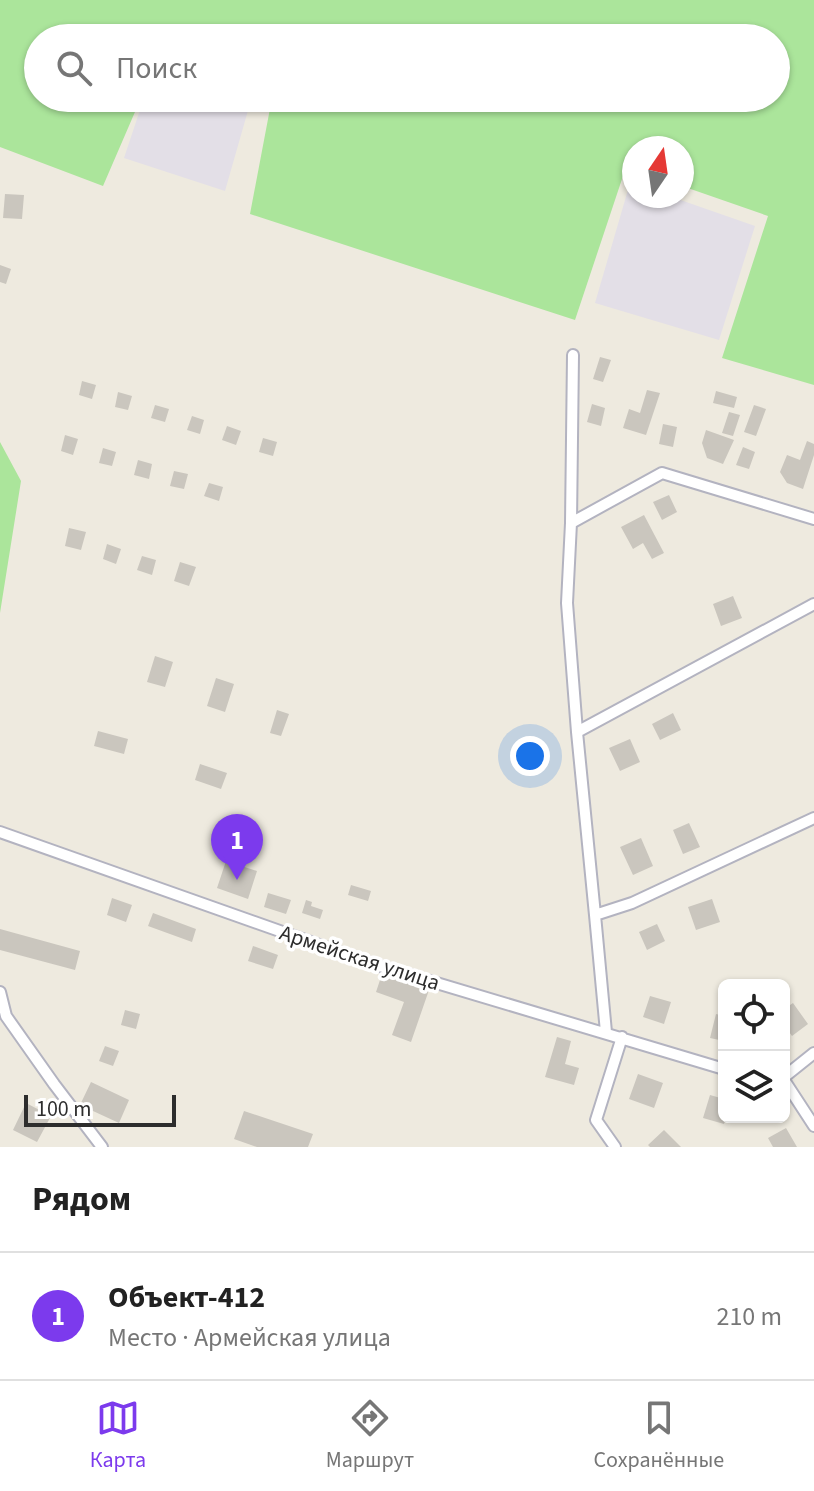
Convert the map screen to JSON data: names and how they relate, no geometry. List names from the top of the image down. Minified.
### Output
{"streets":{"street":["Армейская улица"]},"scale_bar":"100 m","north":"top","page":{"search":"Поиск","pins":"1","scale":"100 m","heading":"Рядом","list":[{"mark":"1","name":"Объект-412","note":"Место · Армейская улица","value":"210 m"}],"nav":["Карта","Маршрут","Сохранённые"]}}
